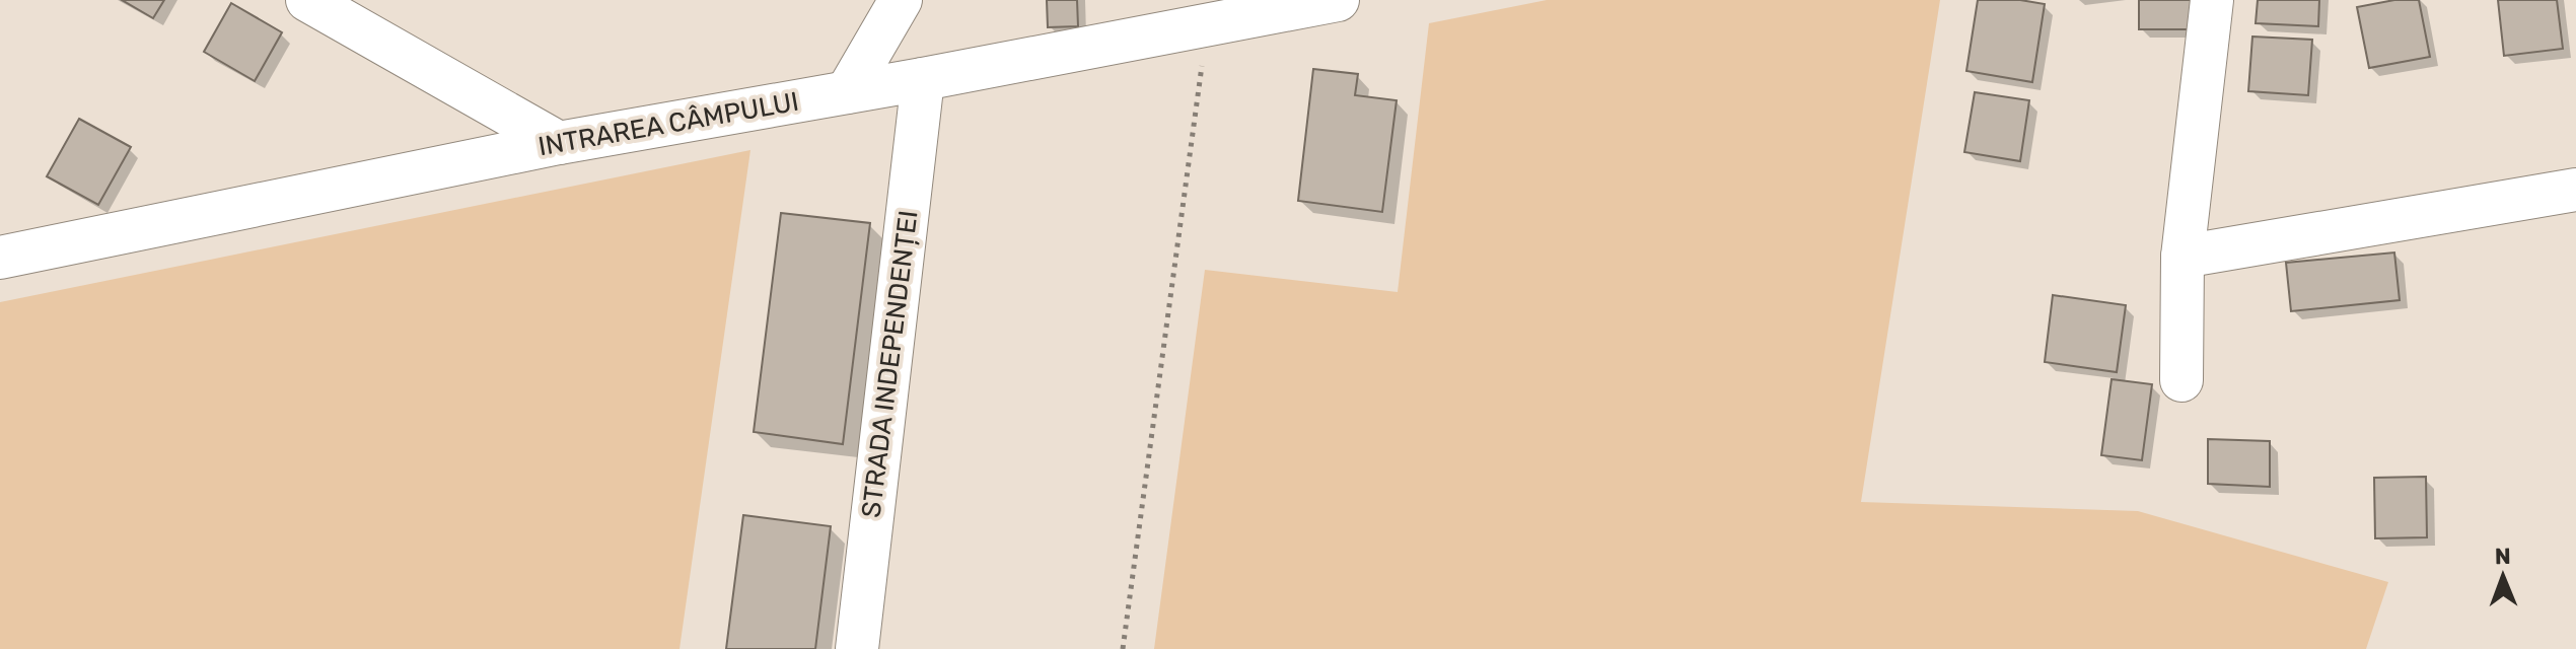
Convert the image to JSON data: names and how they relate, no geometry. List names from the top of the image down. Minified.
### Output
{"streets":{"street":["INTRAREA CÂMPULUI","STRADA INDEPENDENȚEI"]},"crossings":[["INTRAREA CÂMPULUI","STRADA INDEPENDENȚEI"]],"north":"top"}
